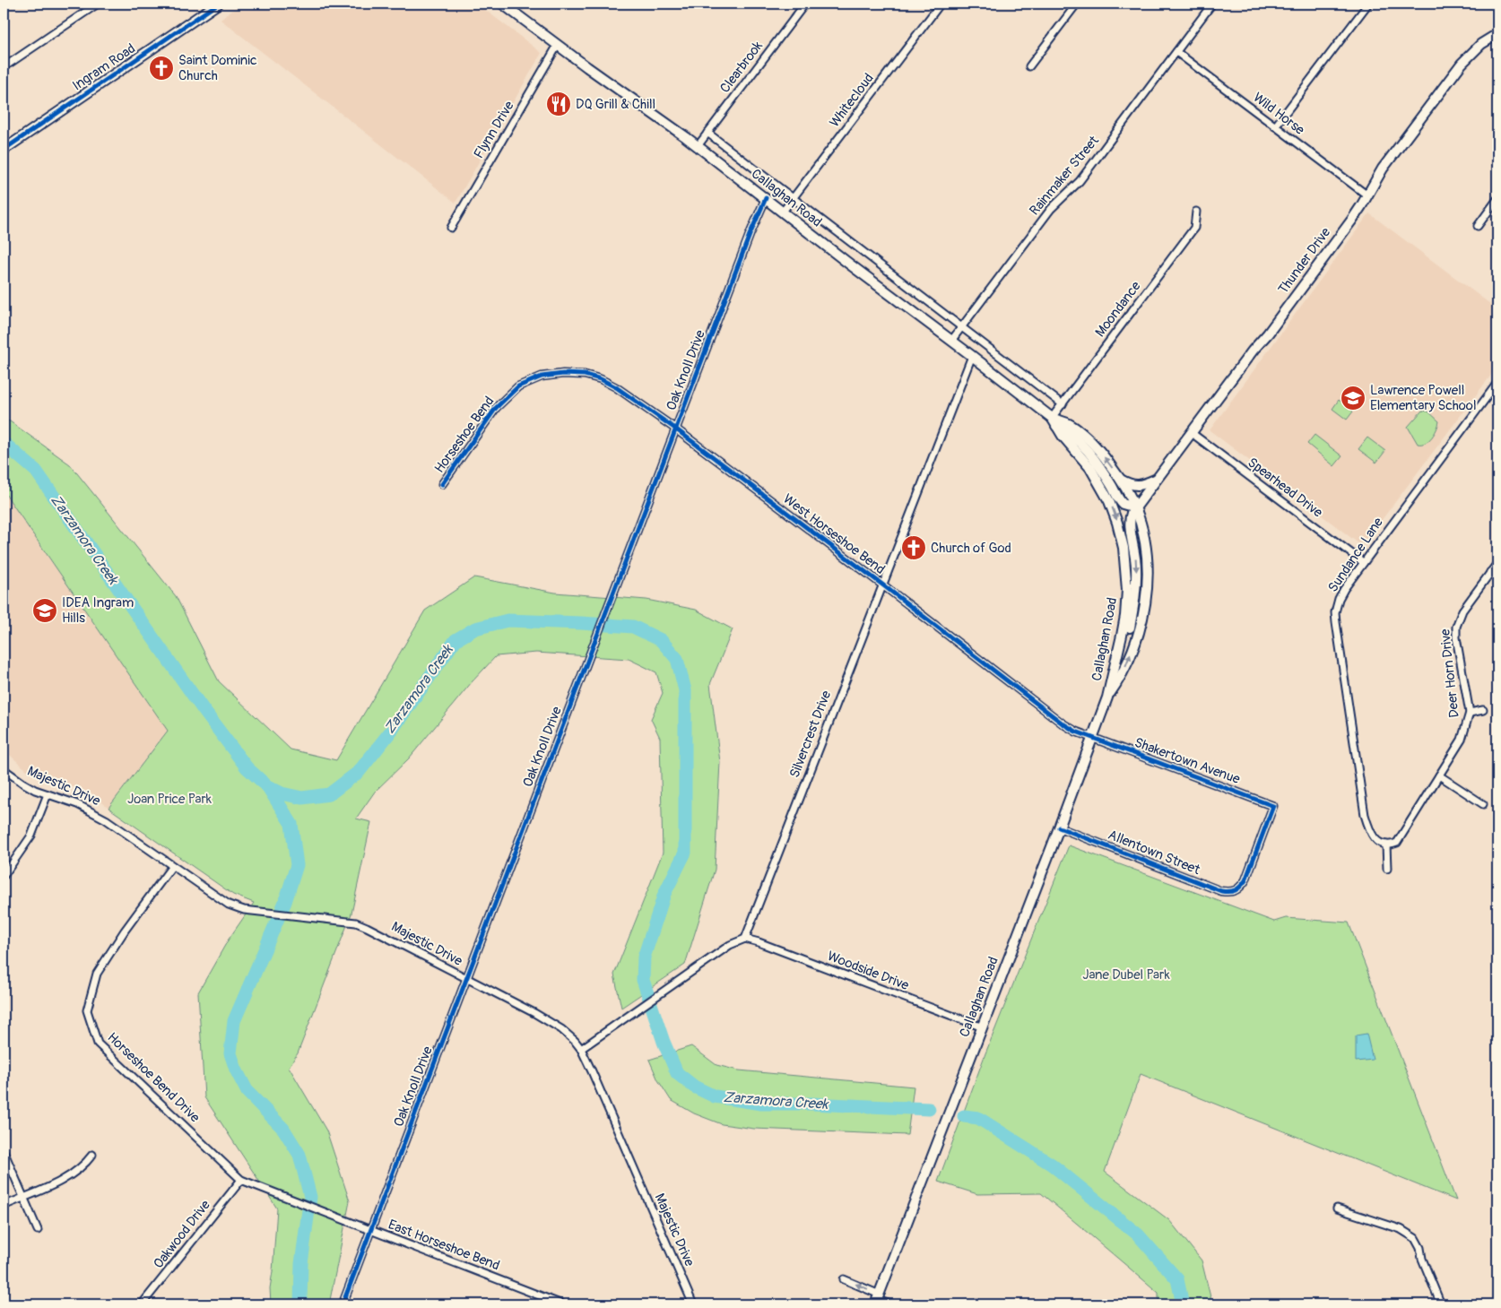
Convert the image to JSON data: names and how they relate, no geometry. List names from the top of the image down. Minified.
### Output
{"streets":{"main road":["Ingram Road","Callaghan Road","Thunder Drive"],"street":["Clearbrook","Whitecloud","Wild Horse","Flynn Drive","Rainmaker Street","Moondance","Oak Knoll Drive","Horseshoe Bend","Spearhead Drive","West Horseshoe Bend","Sundance Lane","Deer Horn Drive","Silvercrest Drive","Shakertown Avenue","Majestic Drive","Allentown Street","Woodside Drive","Horseshoe Bend Drive","Oakwood Drive","East Horseshoe Bend"]},"crossings":[["Clearbrook","Callaghan Road"],["Whitecloud","Callaghan Road"],["Wild Horse","Rainmaker Street"],["Wild Horse","Thunder Drive"],["Flynn Drive","Callaghan Road"],["Rainmaker Street","Callaghan Road"],["Callaghan Road","Thunder Drive"],["Callaghan Road","Moondance"],["Callaghan Road","Oak Knoll Drive"],["Callaghan Road","West Horseshoe Bend"],["Callaghan Road","Silvercrest Drive"],["Callaghan Road","Shakertown Avenue"],["Callaghan Road","Allentown Street"],["Callaghan Road","Woodside Drive"],["Thunder Drive","Spearhead Drive"],["Oak Knoll Drive","West Horseshoe Bend"],["Oak Knoll Drive","Majestic Drive"],["Oak Knoll Drive","East Horseshoe Bend"],["Horseshoe Bend","West Horseshoe Bend"],["Spearhead Drive","Sundance Lane"],["West Horseshoe Bend","Silvercrest Drive"],["West Horseshoe Bend","Shakertown Avenue"],["Sundance Lane","Deer Horn Drive"],["Silvercrest Drive","Woodside Drive"],["Shakertown Avenue","Allentown Street"],["Majestic Drive","Horseshoe Bend Drive"],["Horseshoe Bend Drive","Oakwood Drive"],["Horseshoe Bend Drive","East Horseshoe Bend"],["Oakwood Drive","East Horseshoe Bend"]],"water":["Zarzamora Creek"],"parks":["Joan Price Park","Jane Dubel Park"],"places":{"church":["Saint Dominic Church","Church of God"],"restaurant":["DQ Grill & Chill"],"school or university":["Lawrence Powell Elementary School","IDEA Ingram Hills"]}}
